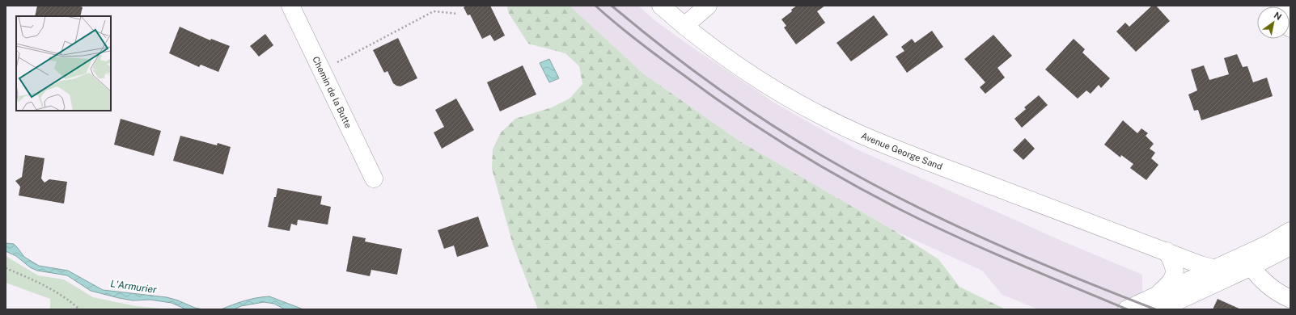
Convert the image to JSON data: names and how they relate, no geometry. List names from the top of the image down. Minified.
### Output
{"streets":{"street":["Chemin de la Butte","Avenue George Sand"]},"water":["L'Armurier"],"north":"top right"}
